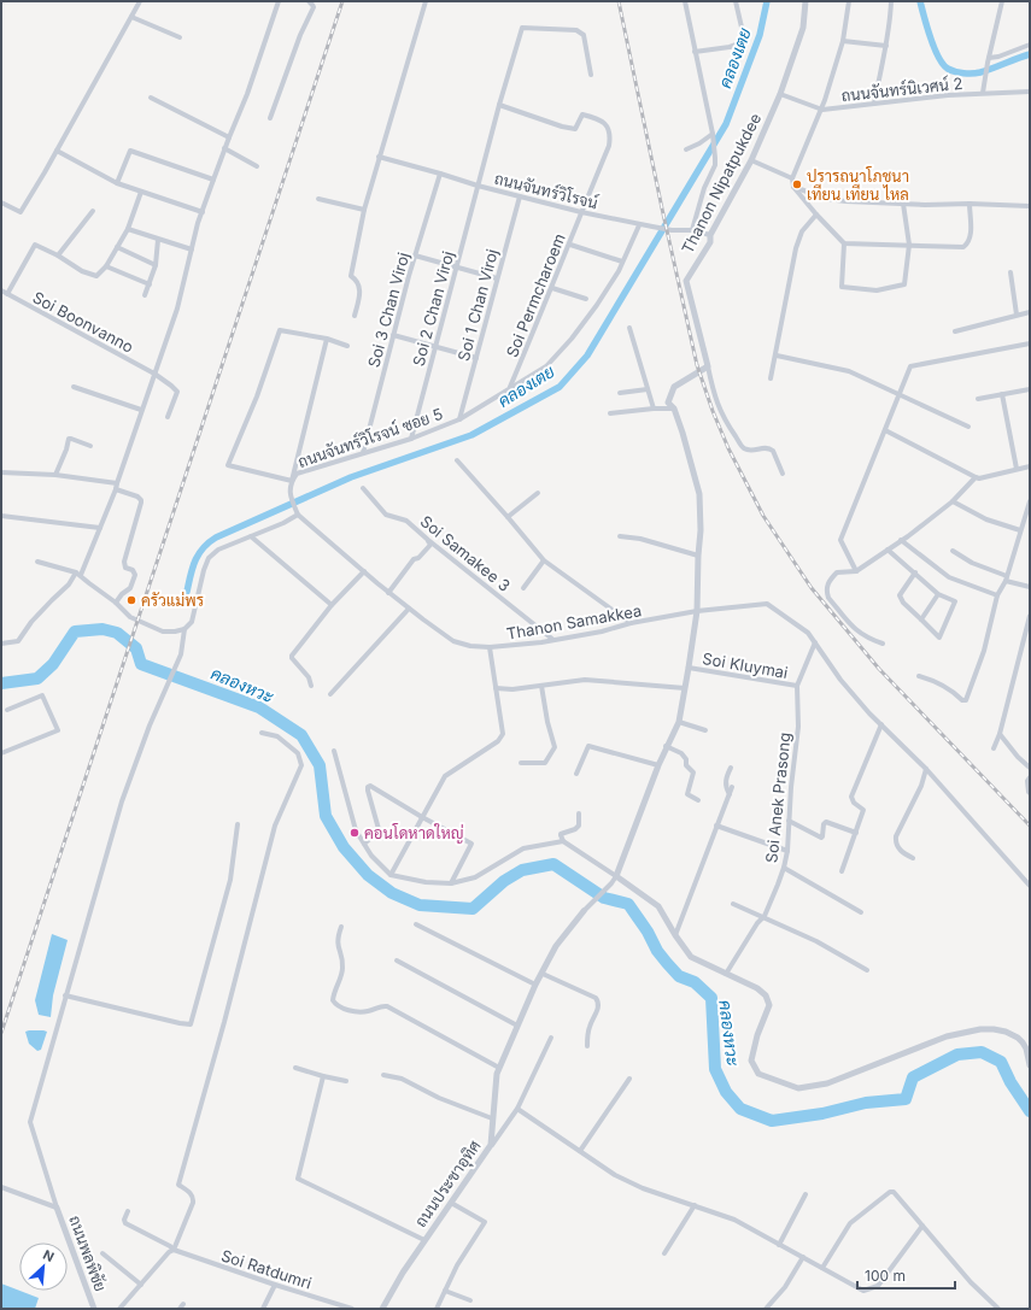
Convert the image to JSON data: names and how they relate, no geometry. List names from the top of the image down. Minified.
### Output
{"streets":{"street":["ถนนจันทร์นิเวศน์ 2","Thanon Nipatpukdee","ถนนจันทร์วิโรจน์","Soi Permcharoem","Soi 1 Chan Viroj","Soi 2 Chan Viroj","Soi 3 Chan Viroj","Soi Boonvanno","ถนนจันทร์วิโรจน์ ซอย 5","Soi Samakee 3","Thanon Samakkea","Soi Kluymai","Soi Anek Prasong","ถนนประชาอุทิศ","ถนนพลพิชัย","Soi Ratdumri"]},"crossings":[["ถนนจันทร์นิเวศน์ 2","Thanon Nipatpukdee"],["Thanon Nipatpukdee","ถนนจันทร์วิโรจน์"],["ถนนจันทร์วิโรจน์","Soi Permcharoem"],["ถนนจันทร์วิโรจน์","Soi 1 Chan Viroj"],["ถนนจันทร์วิโรจน์","Soi 2 Chan Viroj"],["ถนนจันทร์วิโรจน์","Soi 3 Chan Viroj"],["ถนนจันทร์วิโรจน์","ถนนจันทร์วิโรจน์ ซอย 5"],["Soi Permcharoem","Soi 2 Chan Viroj"],["Soi Permcharoem","ถนนจันทร์วิโรจน์ ซอย 5"],["Soi 1 Chan Viroj","ถนนจันทร์วิโรจน์ ซอย 5"],["Soi 2 Chan Viroj","ถนนจันทร์วิโรจน์ ซอย 5"],["Soi 3 Chan Viroj","ถนนจันทร์วิโรจน์ ซอย 5"],["ถนนจันทร์วิโรจน์ ซอย 5","Thanon Samakkea"],["Soi Samakee 3","Thanon Samakkea"],["Thanon Samakkea","Soi Anek Prasong"],["Soi Kluymai","Soi Anek Prasong"]],"water":["คลองเตย","คลองหวะ"],"places":["ปรารถนาโภชนา เทียน เทียน ไหล","ครัวแม่พร","คอนโดหาดใหญ่"],"scale_bar":"100 m","north":"top right"}
